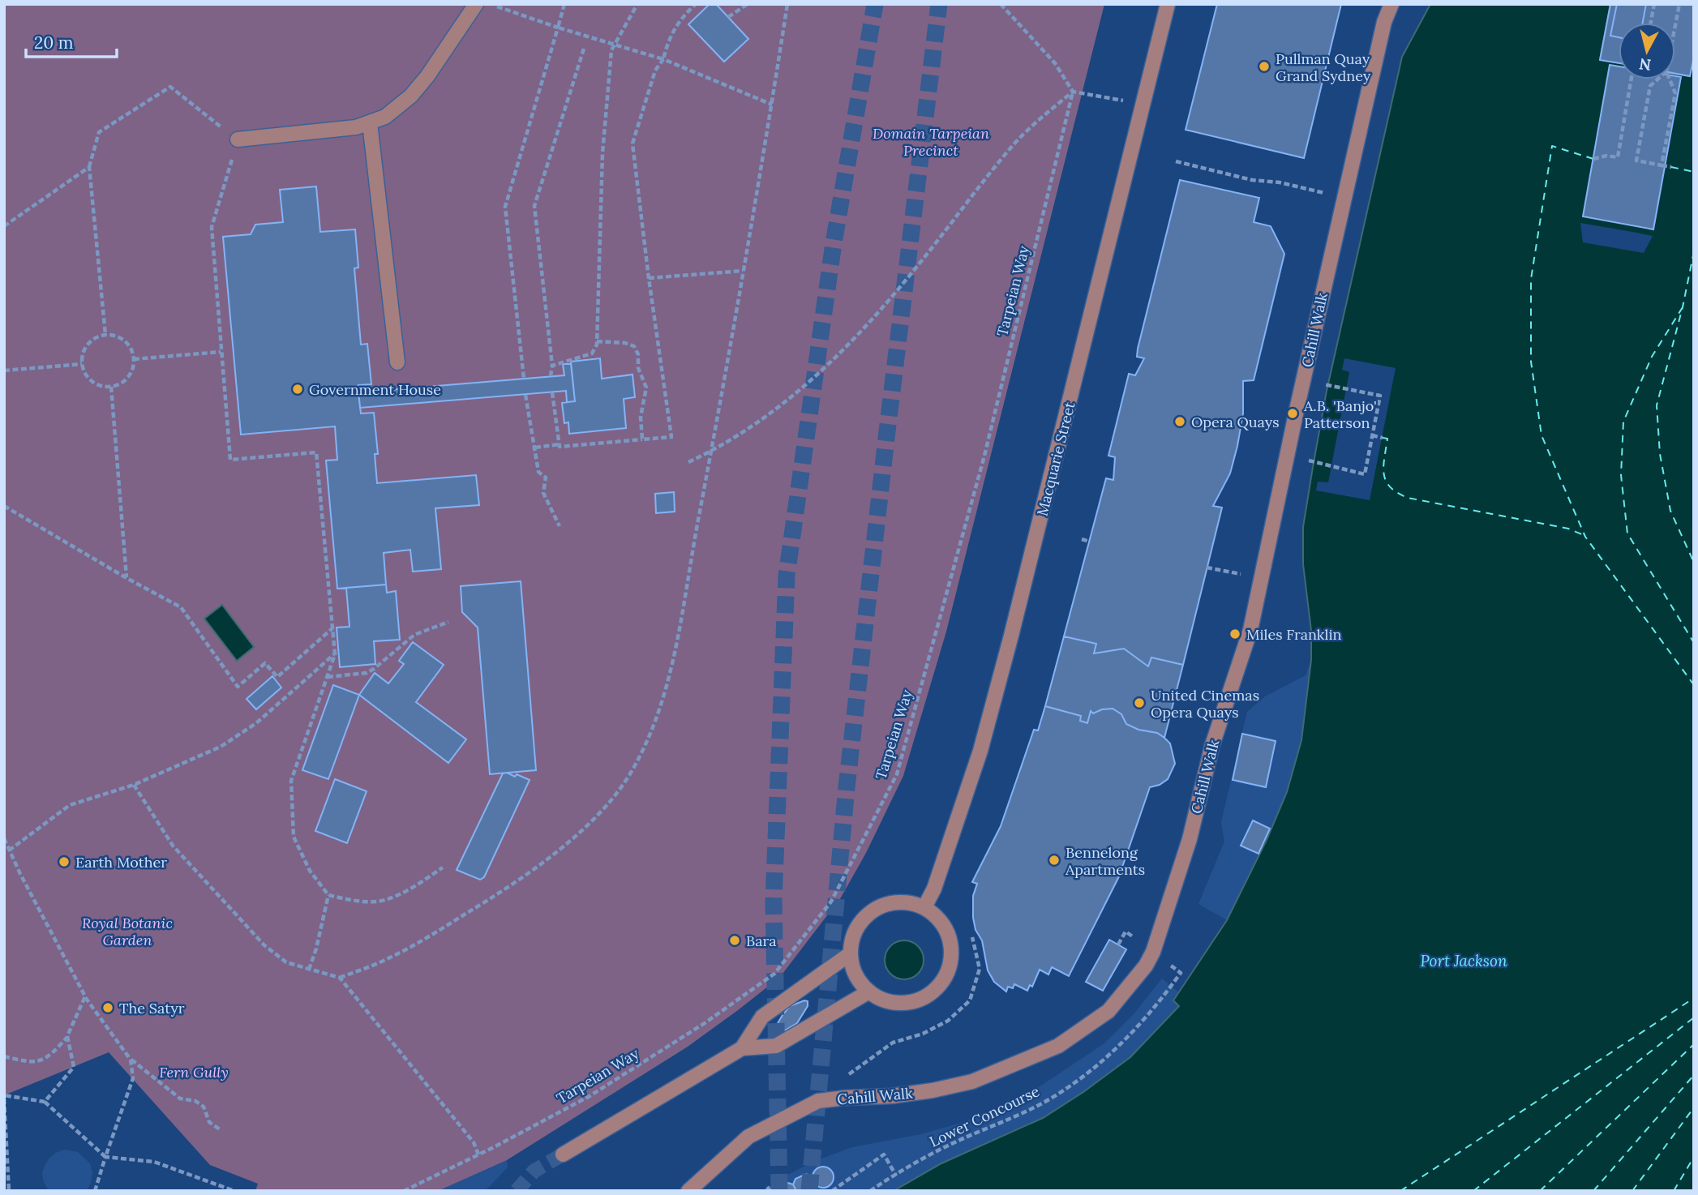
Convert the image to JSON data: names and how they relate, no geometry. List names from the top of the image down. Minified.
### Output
{"streets":{"street":["Cahill Walk","Macquarie Street"],"path":["Tarpeian Way","Lower Concourse"]},"water":["Port Jackson"],"parks":["Domain Tarpeian Precinct","Royal Botanic Garden","Fern Gully"],"places":["Pullman Quay Grand Sydney","Government House","A.B. 'Banjo' Patterson","Opera Quays","Miles Franklin","United Cinemas Opera Quays","Bennelong Apartments","Earth Mother","Bara","The Satyr"],"scale_bar":"20 m","north":"bottom"}
